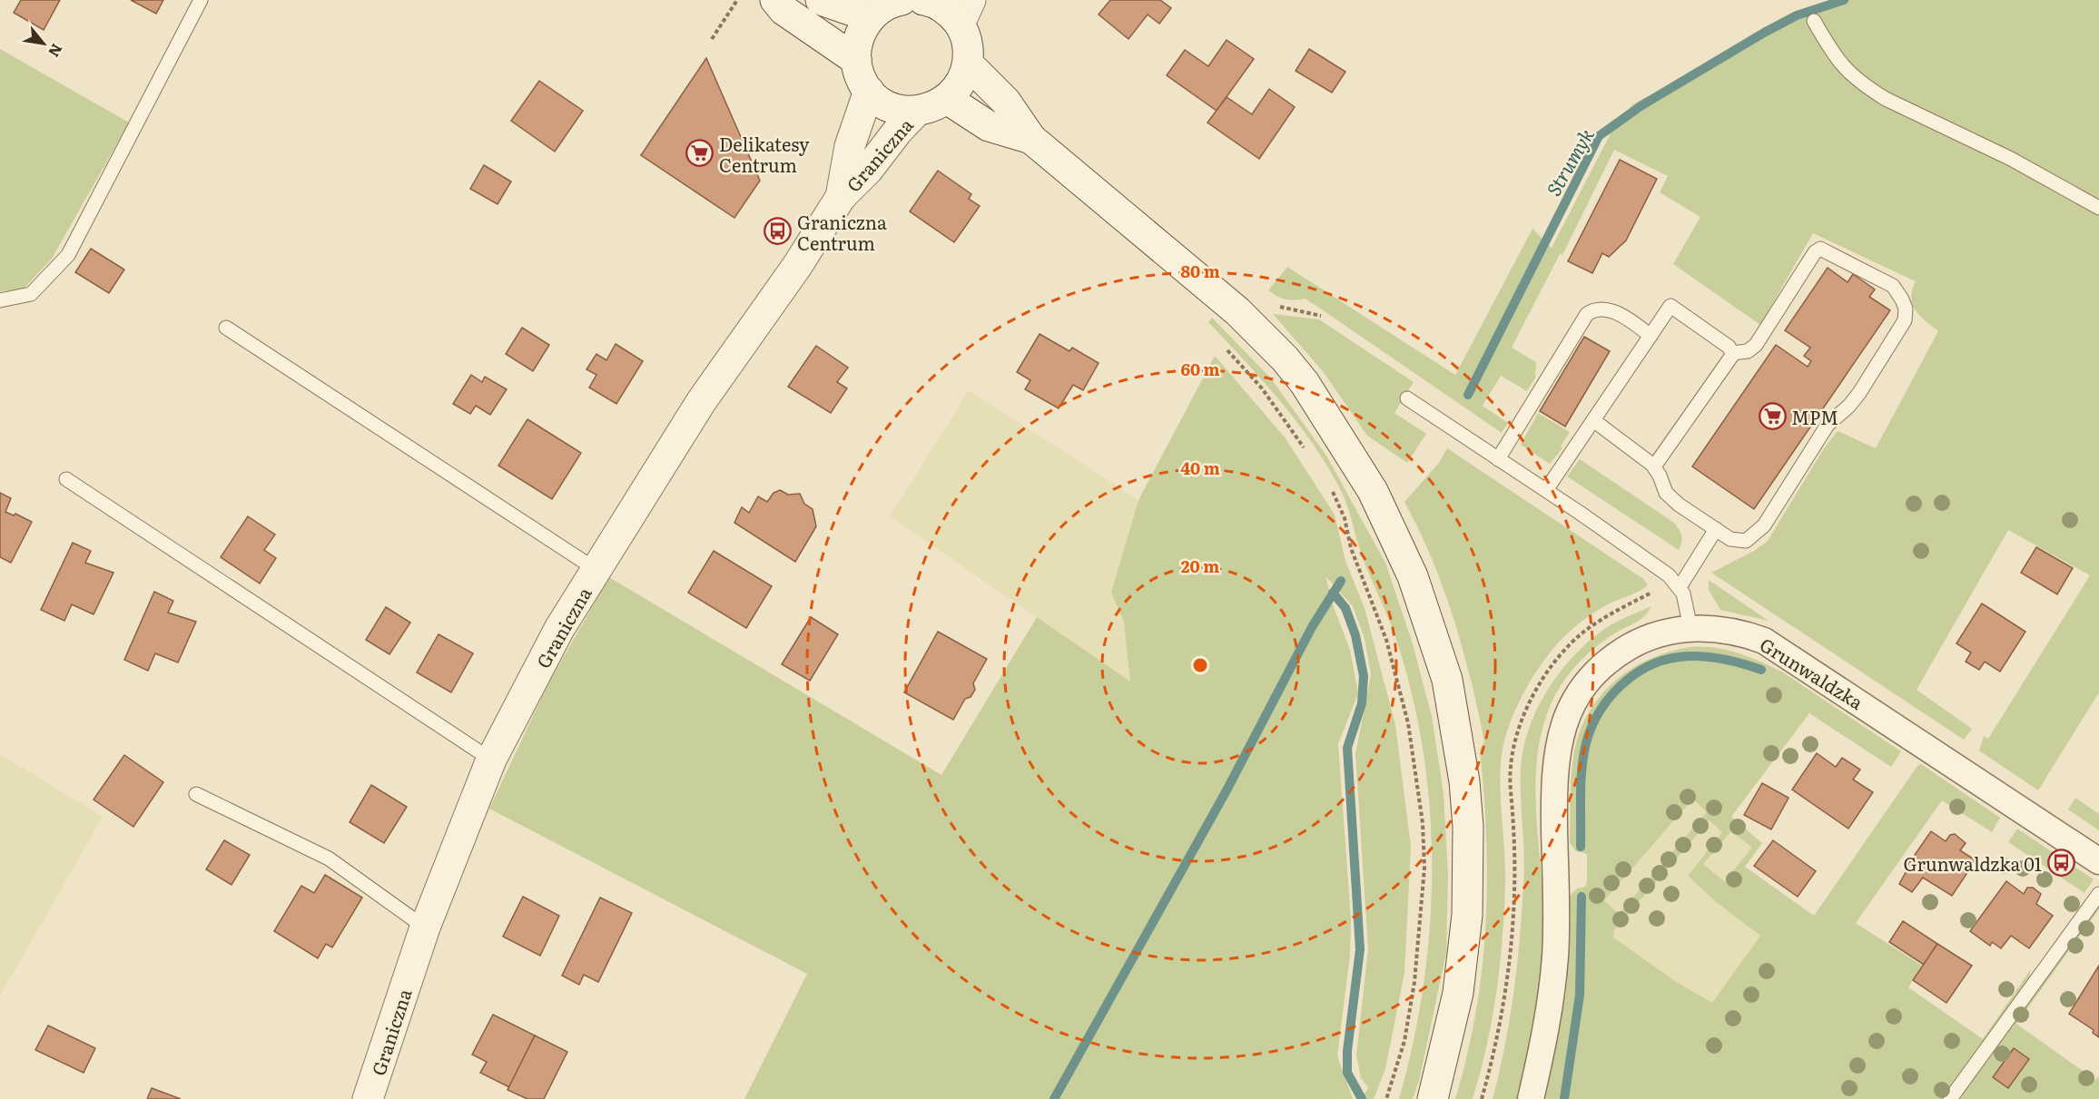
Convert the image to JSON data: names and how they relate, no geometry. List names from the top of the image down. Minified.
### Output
{"streets":{"main road":["Graniczna"],"street":["Grunwaldzka"]},"water":["Strumyk"],"places":{"supermarket":["Delikatesy Centrum","MPM"],"bus stop":["Graniczna Centrum","Grunwaldzka 01"]},"north":"bottom right","rings":["80 m","60 m","40 m","20 m"]}
